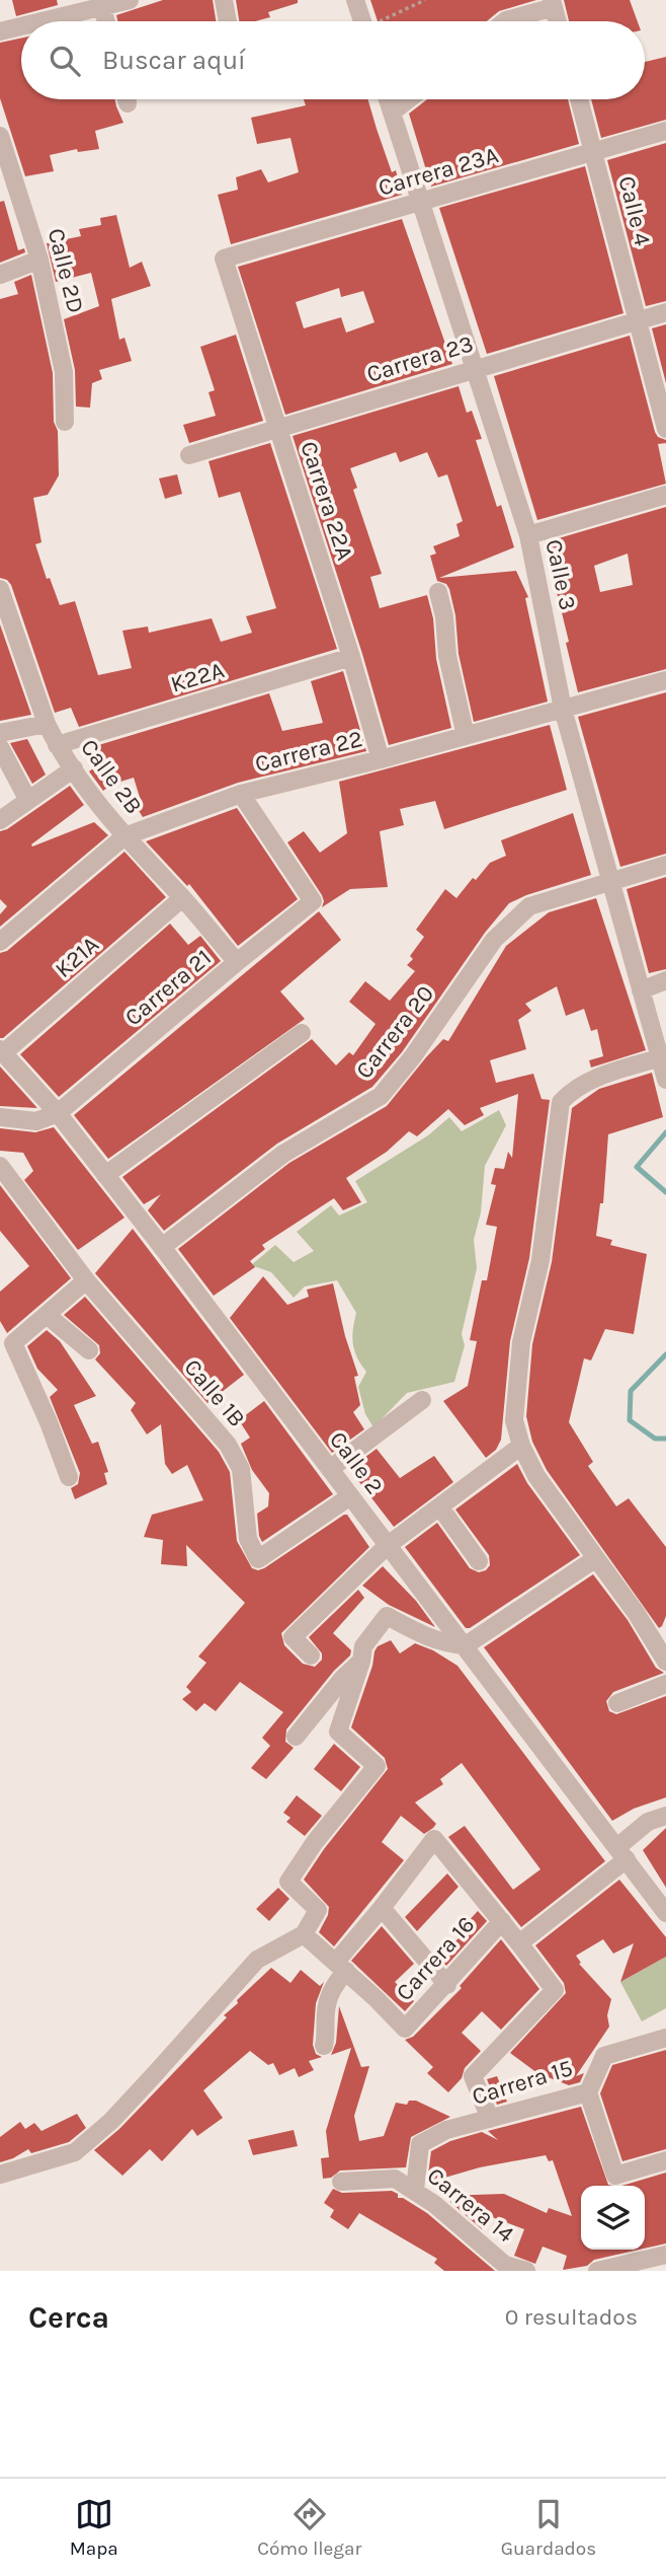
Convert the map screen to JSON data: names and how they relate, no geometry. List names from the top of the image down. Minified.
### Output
{"streets":{"street":["Carrera 23A","Calle 4","Calle 2D","Carrera 23","Carrera 22A","Calle 3","K22A","Carrera 22","Calle 2B","K21A","Carrera 21","Carrera 20","Calle 1B","Calle 2","Carrera 16","Carrera 15","Carrera 14"]},"crossings":[["Carrera 23A","Calle 4"],["Carrera 23A","Carrera 22A"],["Carrera 23A","Calle 3"],["Calle 4","Carrera 23"],["Carrera 23","Carrera 22A"],["Carrera 23","Calle 3"],["Carrera 22A","K22A"],["Carrera 22A","Carrera 22"],["Calle 3","Carrera 22"],["Calle 3","Carrera 20"],["K22A","Calle 2B"],["Carrera 22","Calle 2B"],["Carrera 22","Carrera 21"],["Calle 2B","K21A"],["Calle 2B","Carrera 21"],["K21A","Calle 2"],["Carrera 21","Calle 2"],["Carrera 20","Calle 2"],["Calle 1B","Calle 2"],["Carrera 15","Carrera 14"]],"page":{"search":"Buscar aquí","heading":["Cerca","0 resultados"],"nav":["Mapa","Cómo llegar","Guardados"]}}
